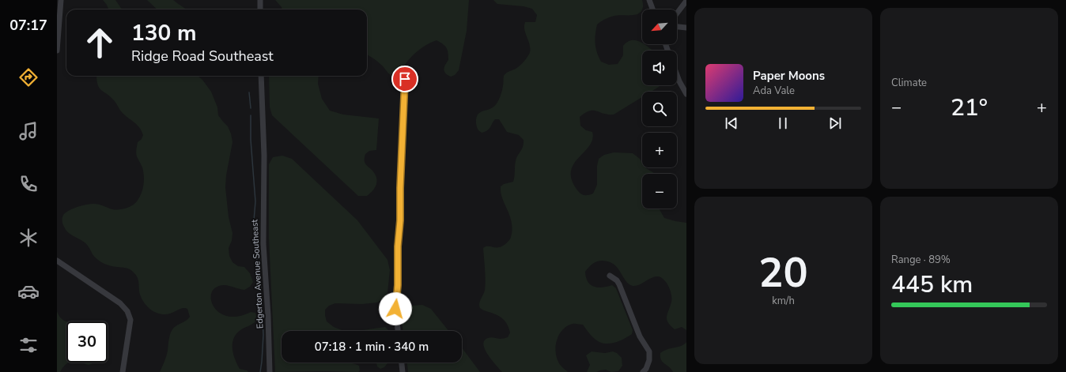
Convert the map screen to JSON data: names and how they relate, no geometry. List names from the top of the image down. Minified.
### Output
{"streets":{"street":["Edgerton Avenue Southeast"]},"north":"bottom left","page":{"tabs":"07:17","tile":["Climate",["20","km/h"],["Range · 89%","445 km"]],"map_buttons":["+","−"],"turn":["130 m","Ridge Road Southeast"],"song":["Paper Moons","Ada Vale"],"heat":["−","21°","+"],"limit":"30","trip":"07:18 · 1 min · 340 m"}}
